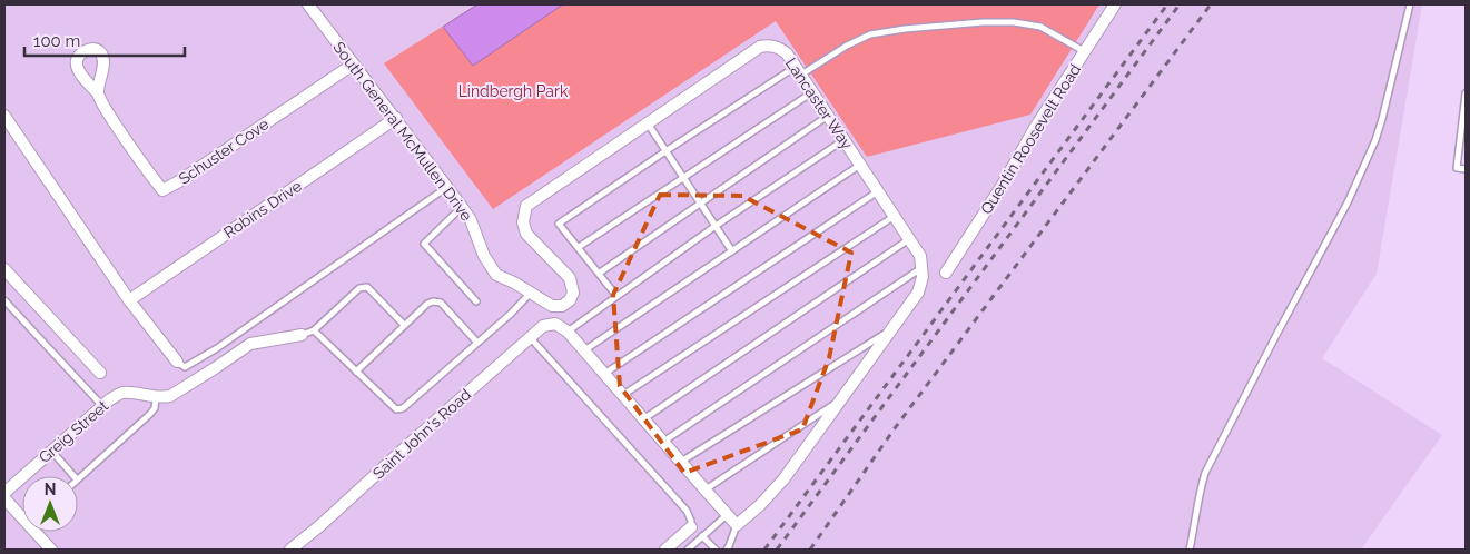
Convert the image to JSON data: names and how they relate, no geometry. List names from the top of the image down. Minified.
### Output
{"streets":{"street":["Lancaster Way","South General McMullen Drive","Quentin Roosevelt Road","Schuster Cove","Robins Drive","Greig Street","Saint John's Road"]},"crossings":[["Lancaster Way","South General McMullen Drive"],["South General McMullen Drive","Schuster Cove"],["South General McMullen Drive","Robins Drive"]],"parks":["Lindbergh Park"],"scale_bar":"100 m","north":"top"}
